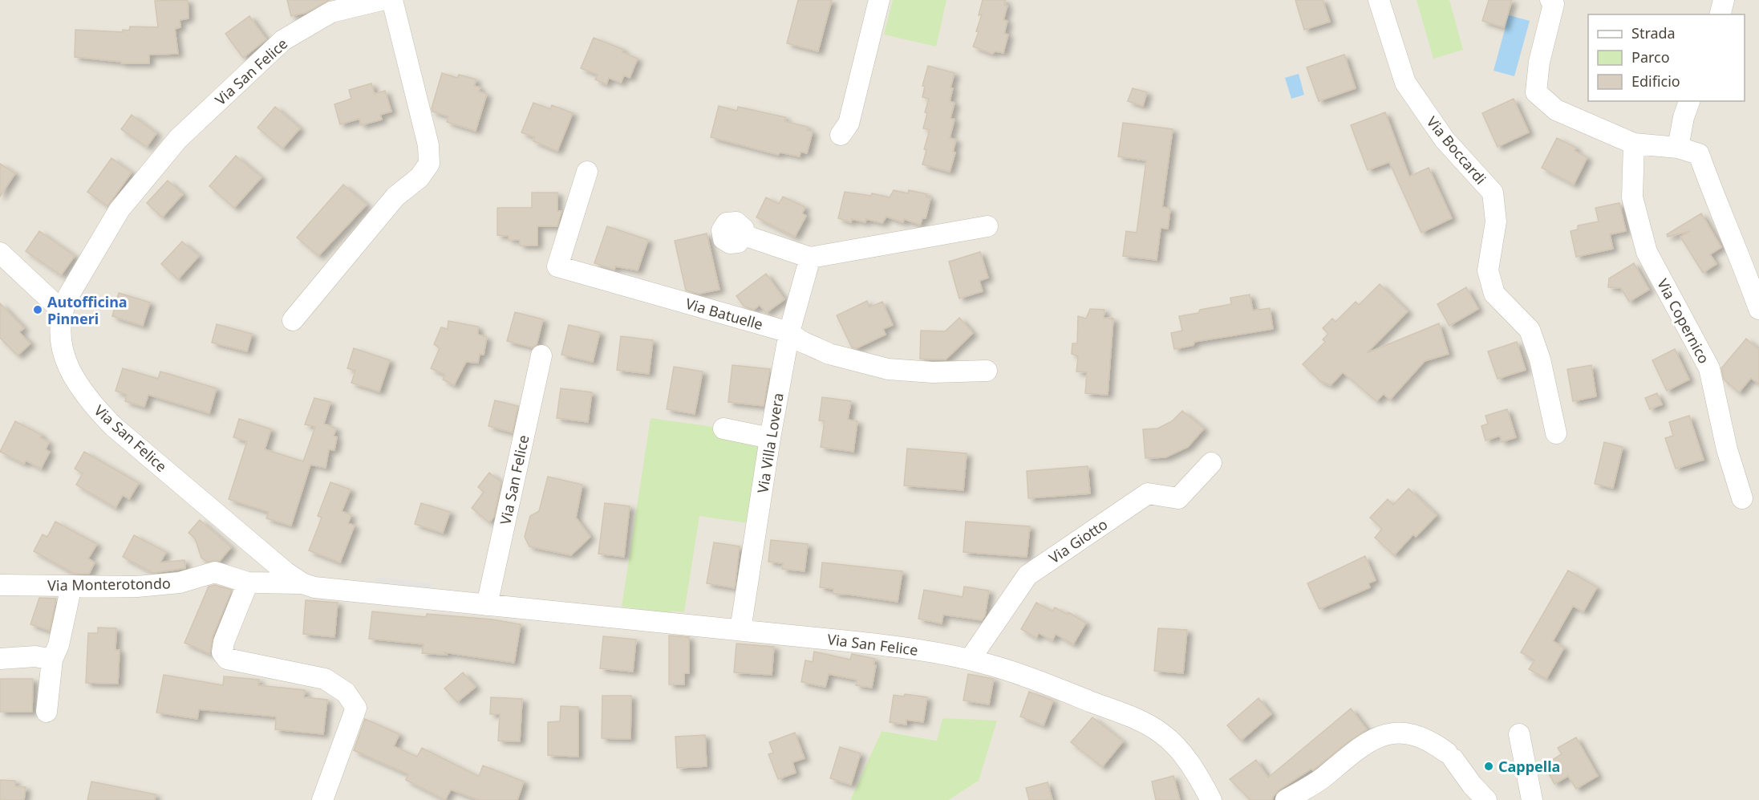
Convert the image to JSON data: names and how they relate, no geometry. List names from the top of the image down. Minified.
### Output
{"streets":{"street":["Via San Felice","Via Boccardi","Via Batuelle","Via Copernico","Via Villa Lovera","Via Giotto","Via Monterotondo"]},"crossings":[["Via San Felice","Via Villa Lovera"],["Via San Felice","Via Giotto"],["Via San Felice","Via Monterotondo"],["Via Batuelle","Via Villa Lovera"]],"places":["Autofficina Pinneri","Cappella"],"legend":["Strada","Parco","Edificio"]}
